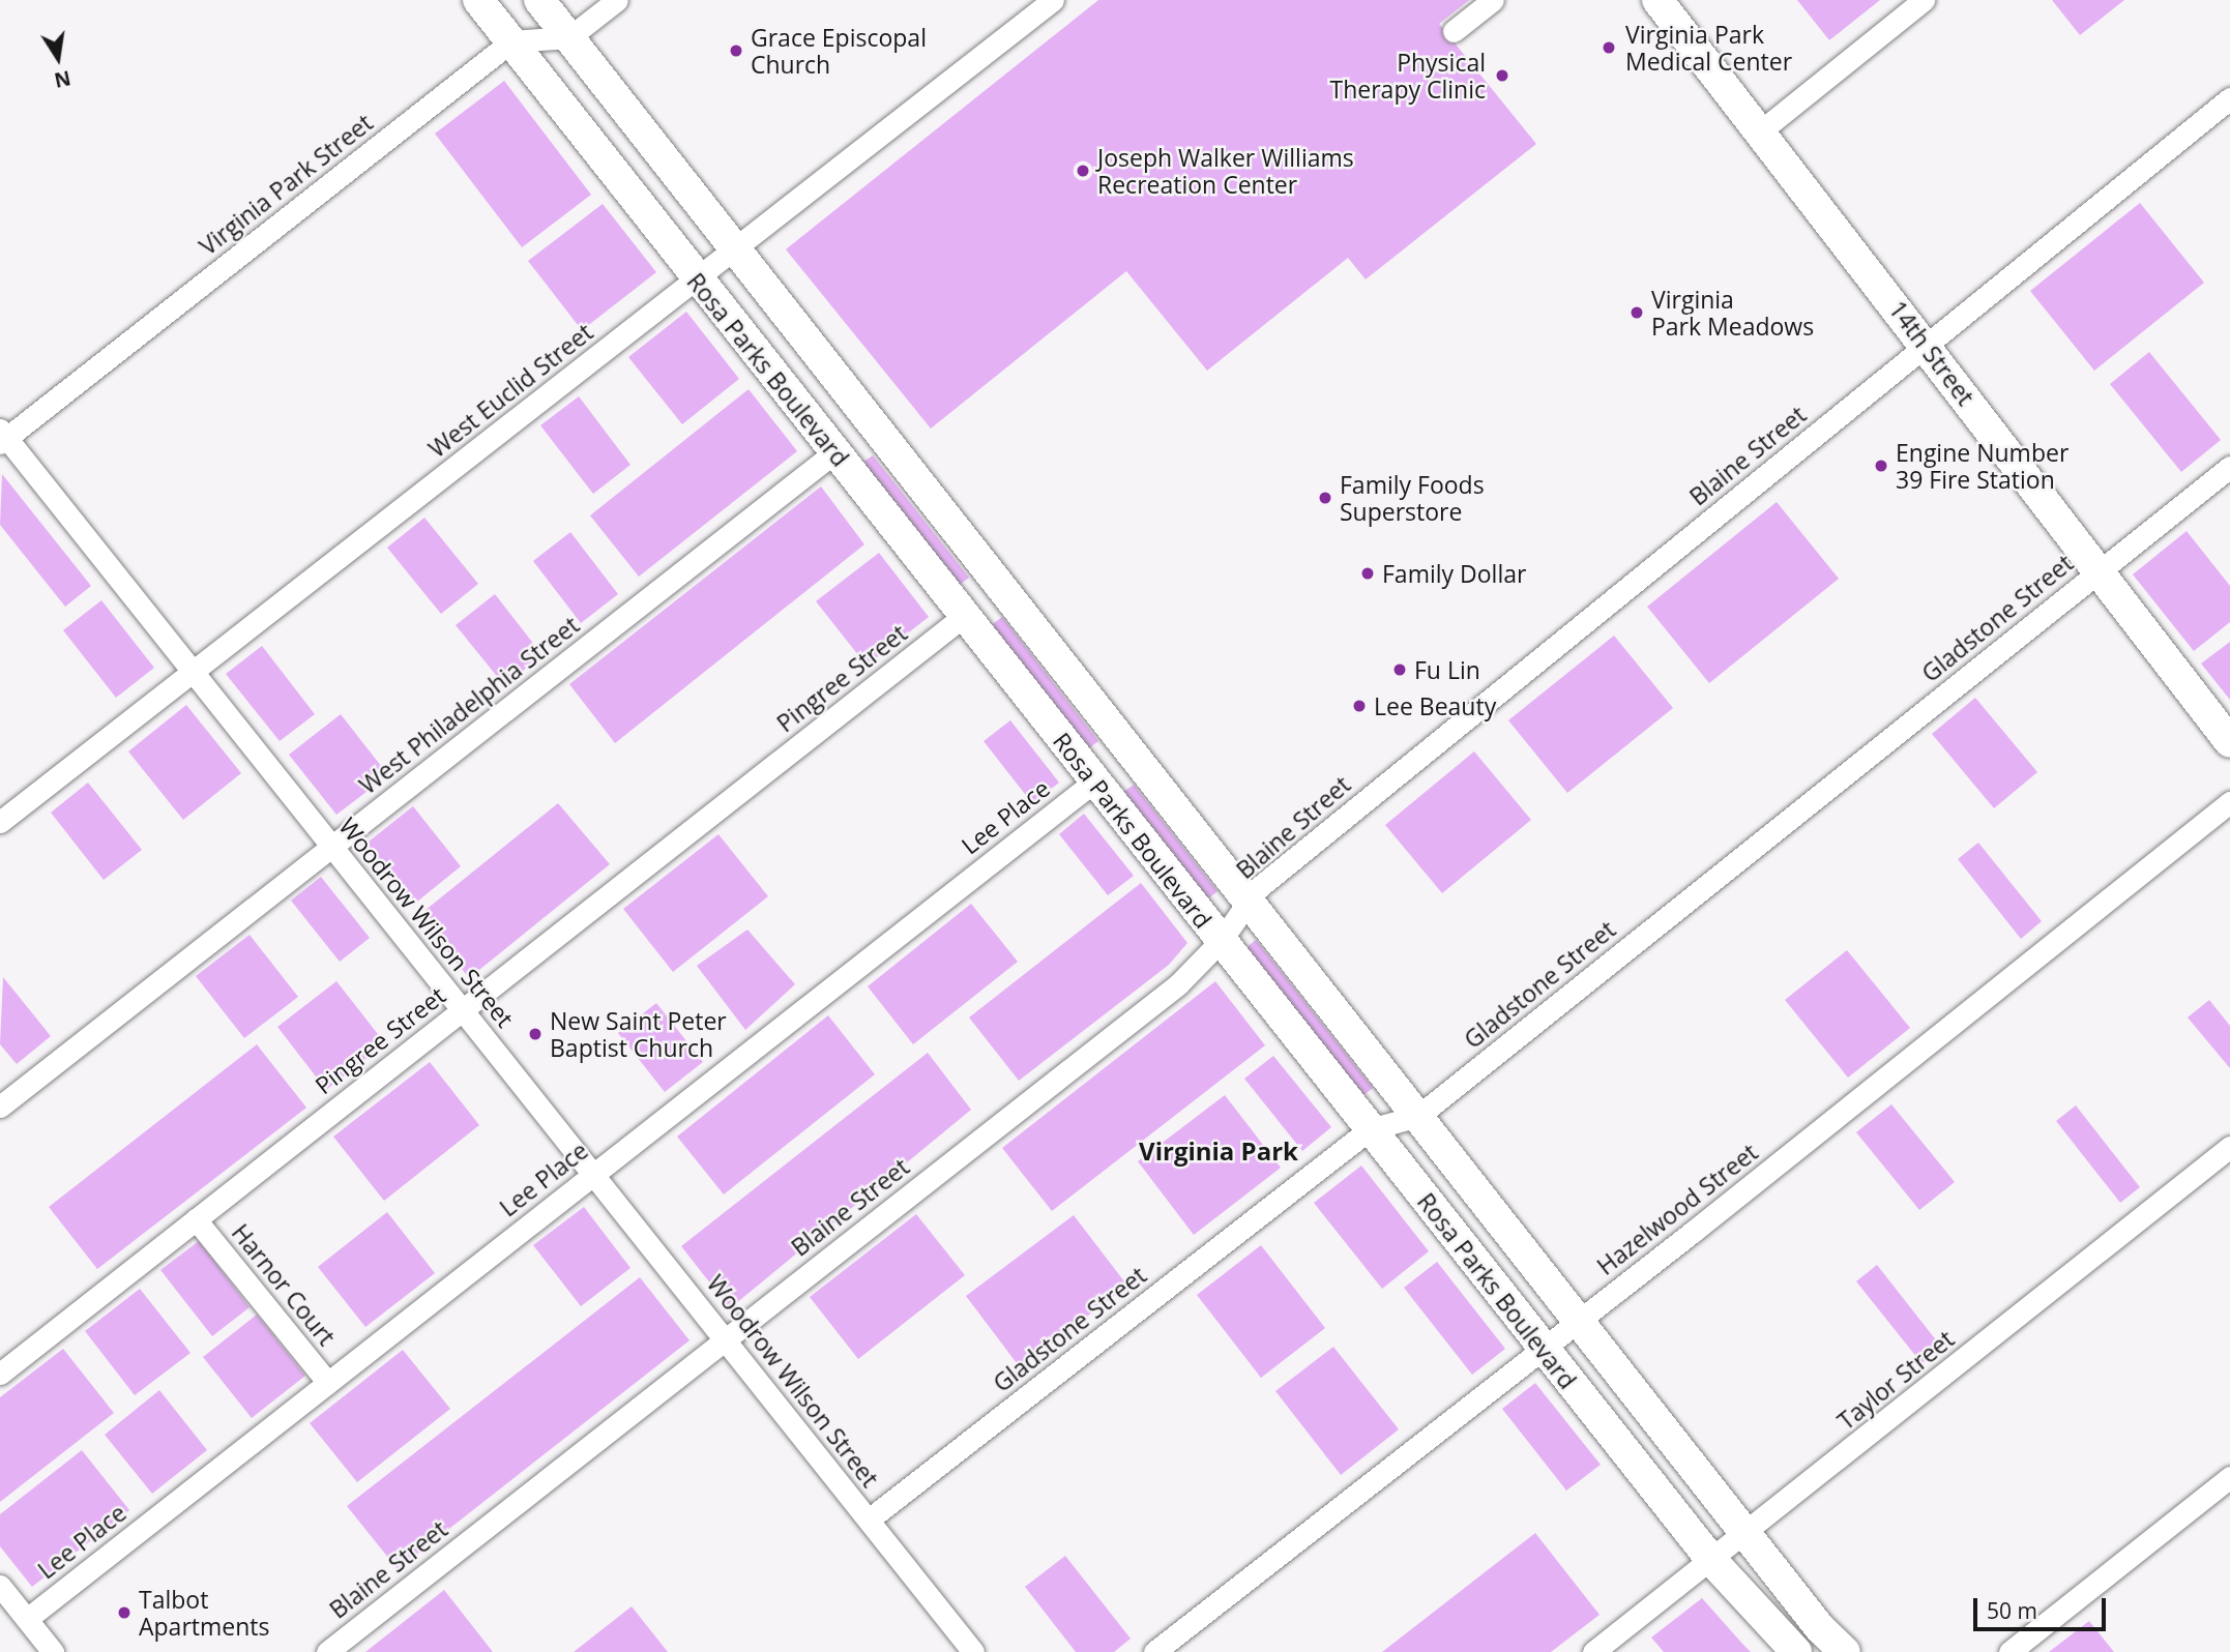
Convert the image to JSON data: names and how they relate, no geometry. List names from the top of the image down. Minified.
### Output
{"streets":{"street":["Virginia Park Street","14th Street","Rosa Parks Boulevard","West Euclid Street","Blaine Street","Gladstone Street","Pingree Street","West Philadelphia Street","Lee Place","Woodrow Wilson Street","Hazelwood Street","Harnor Court","Taylor Street"]},"crossings":[["Virginia Park Street","Rosa Parks Boulevard"],["Virginia Park Street","Woodrow Wilson Street"],["14th Street","Blaine Street"],["14th Street","Gladstone Street"],["Rosa Parks Boulevard","West Euclid Street"],["Rosa Parks Boulevard","Blaine Street"],["Rosa Parks Boulevard","Gladstone Street"],["Rosa Parks Boulevard","Pingree Street"],["Rosa Parks Boulevard","West Philadelphia Street"],["Rosa Parks Boulevard","Lee Place"],["Rosa Parks Boulevard","Hazelwood Street"],["Rosa Parks Boulevard","Taylor Street"],["West Euclid Street","Woodrow Wilson Street"],["Blaine Street","Woodrow Wilson Street"],["Gladstone Street","Woodrow Wilson Street"],["Pingree Street","Woodrow Wilson Street"],["Pingree Street","Harnor Court"],["West Philadelphia Street","Woodrow Wilson Street"],["Lee Place","Woodrow Wilson Street"],["Lee Place","Harnor Court"]],"districts":["Virginia Park"],"places":["Virginia Park Medical Center","Grace Episcopal Church","Physical Therapy Clinic","Joseph Walker Williams Recreation Center","Virginia Park Meadows","Engine Number 39 Fire Station","Family Foods Superstore","Family Dollar","Fu Lin","Lee Beauty","New Saint Peter Baptist Church","Talbot Apartments"],"scale_bar":"50 m","north":"bottom"}
